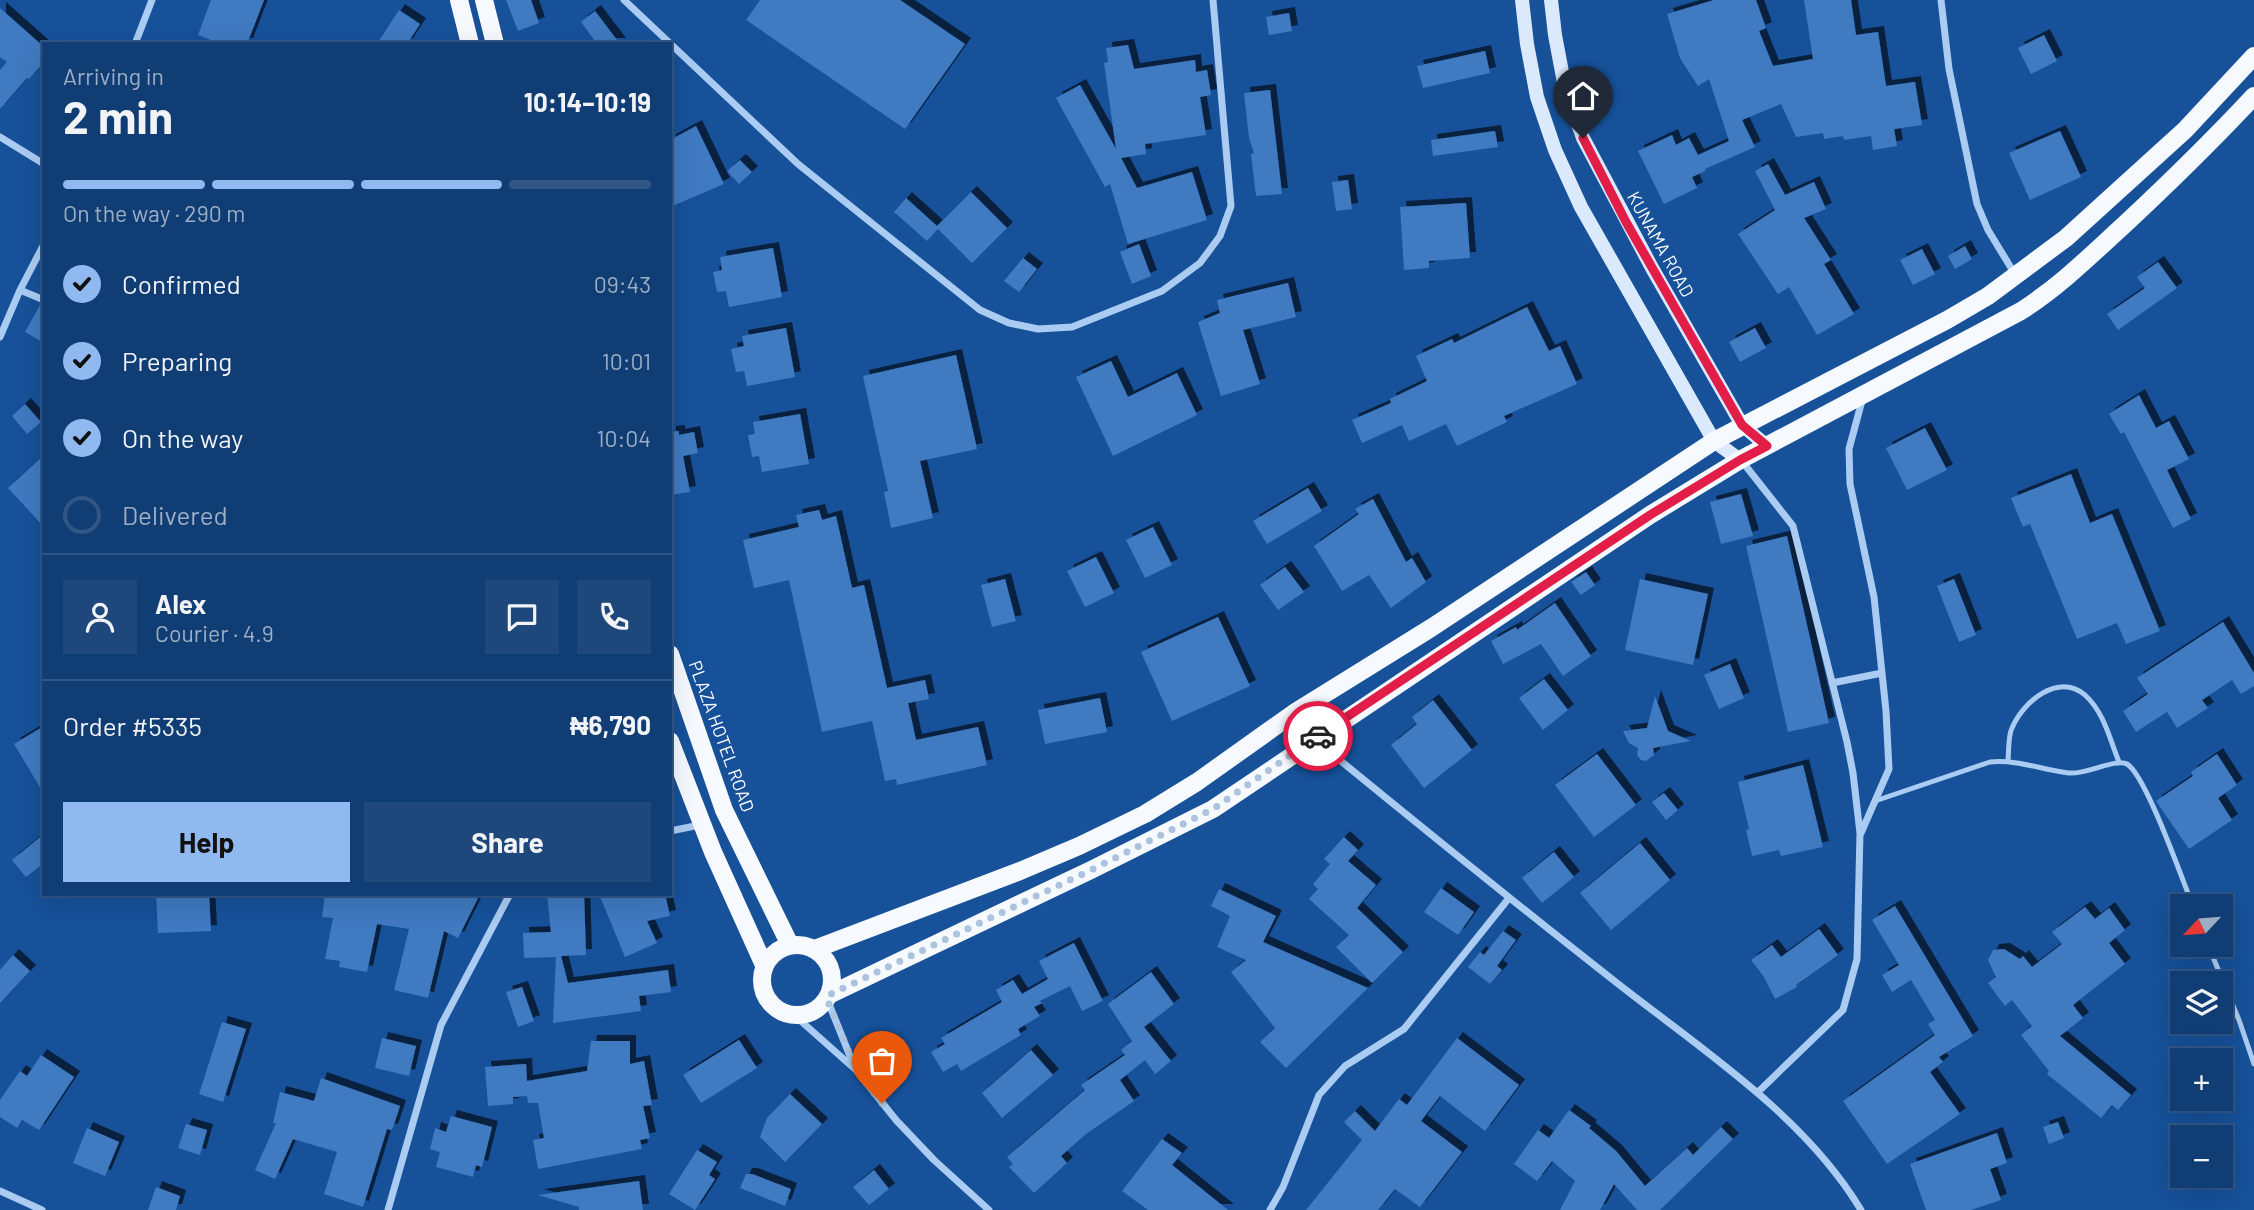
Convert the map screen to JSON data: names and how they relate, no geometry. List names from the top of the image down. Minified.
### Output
{"streets":{"main road":["KUNAMA ROAD","PLAZA HOTEL ROAD"]},"north":"bottom left","page":{"heading":["2 min","Arriving in","10:14–10:19"],"panel":["Alex","Courier · 4.9","Order #5335","₦6,790"],"bar":"On the way · 290 m","list":[["Confirmed","09:43"],["Preparing","10:01"],["On the way","10:04"],"Delivered"],"buttons":["Help","Share"],"map_buttons":["+","−"]}}
